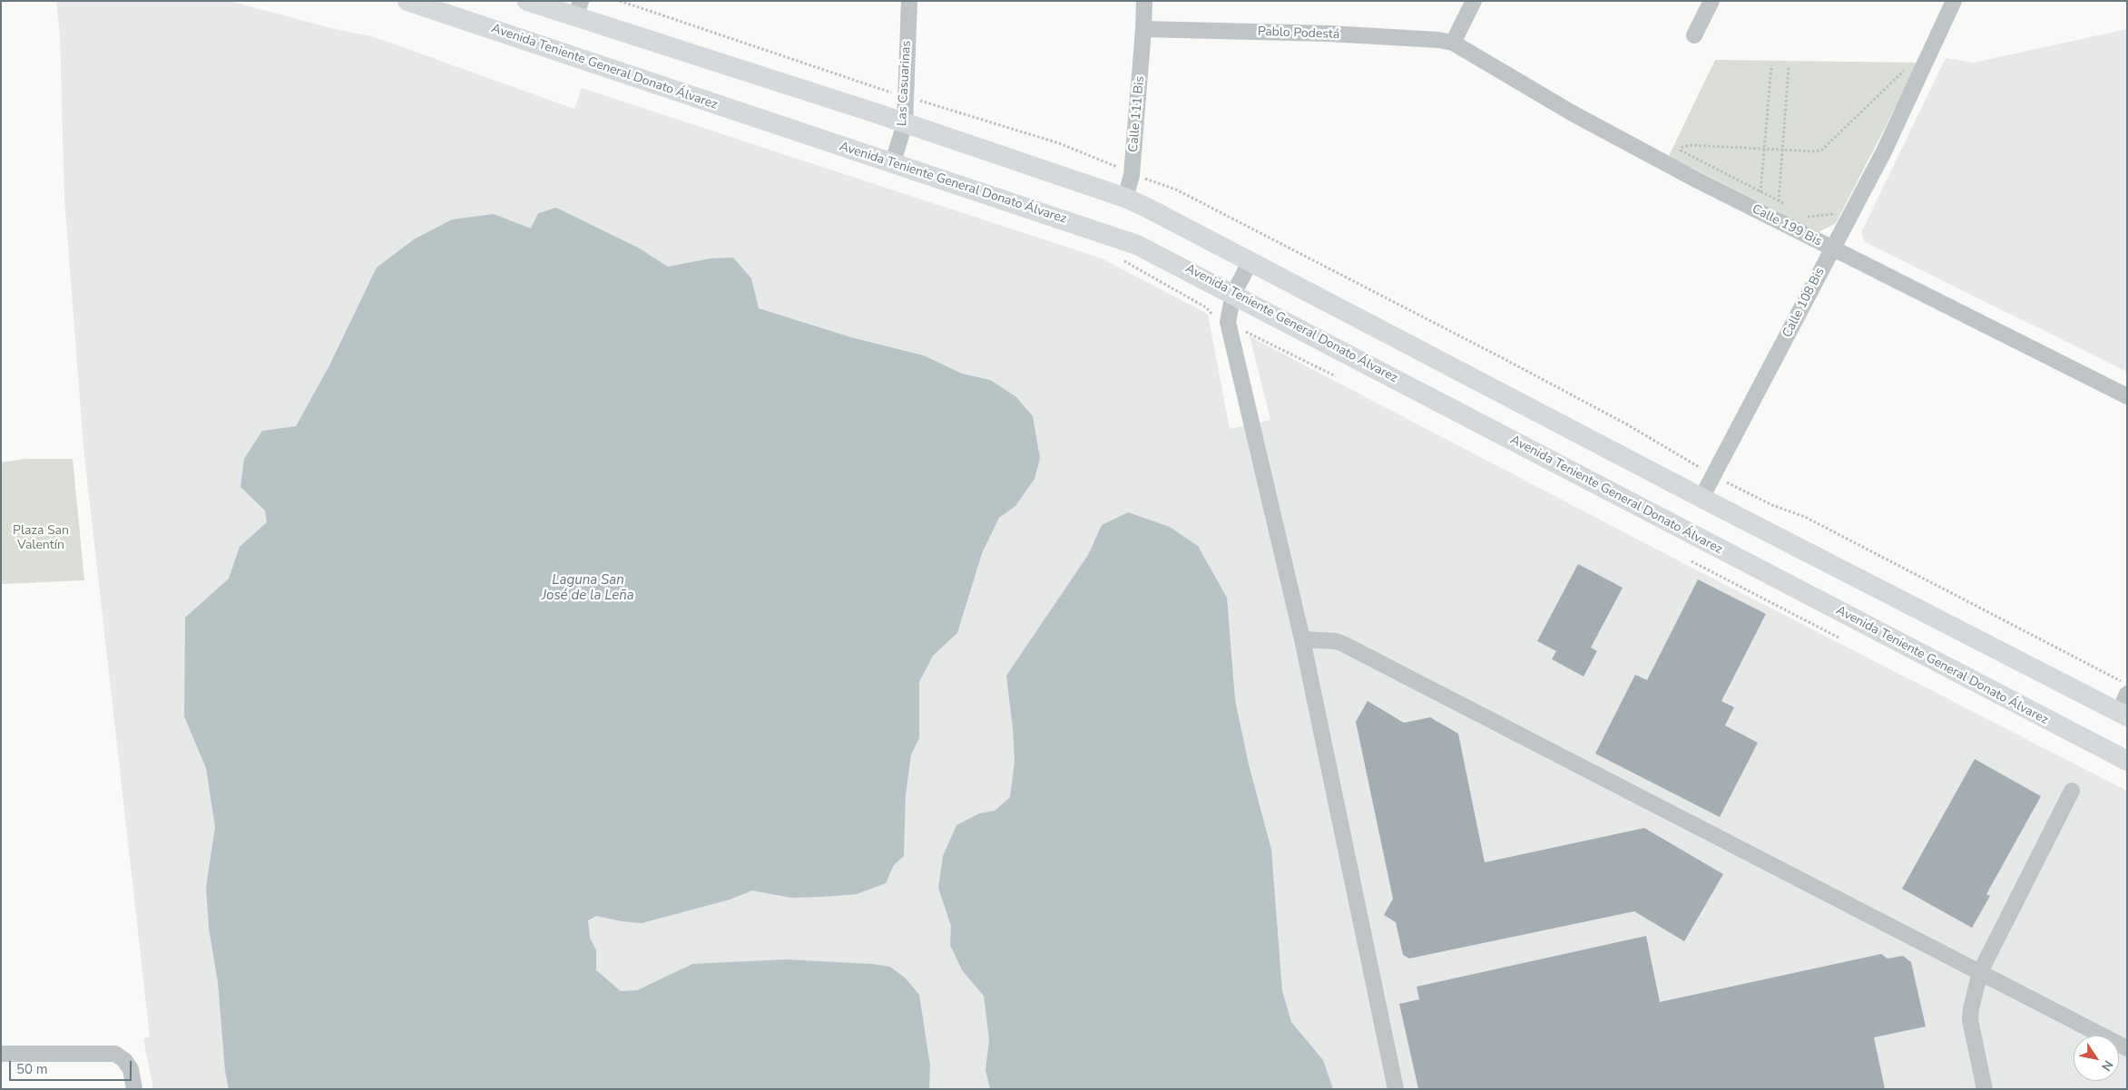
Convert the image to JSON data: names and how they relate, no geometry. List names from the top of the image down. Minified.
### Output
{"streets":{"main road":["Avenida Teniente General Donato Álvarez"],"street":["Pablo Podestá","Las Casuarinas","Calle 111 Bis","Calle 199 Bis","Calle 108 Bis"]},"crossings":[["Pablo Podestá","Calle 111 Bis"],["Pablo Podestá","Calle 199 Bis"],["Avenida Teniente General Donato Álvarez","Las Casuarinas"],["Calle 199 Bis","Calle 108 Bis"]],"water":["Laguna San José de la Leña"],"parks":["Plaza San Valentín"],"scale_bar":"50 m","north":"bottom right"}
